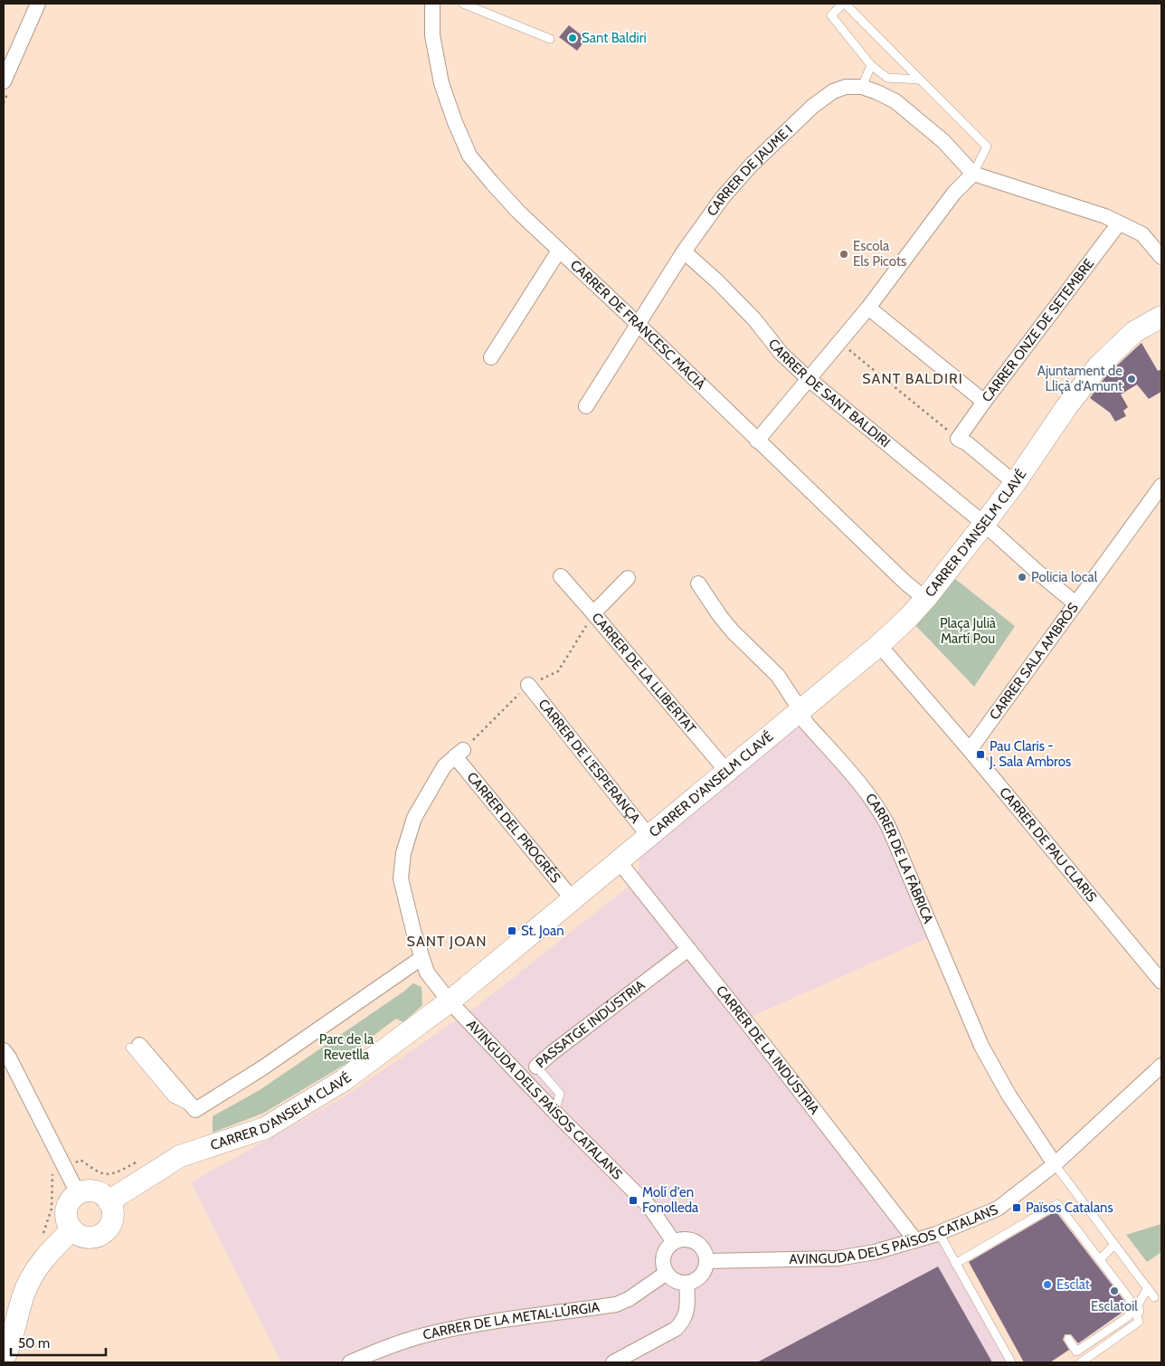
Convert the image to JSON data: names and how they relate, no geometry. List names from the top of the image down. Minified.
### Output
{"streets":{"street":["CARRER DE JAUME I","CARRER DE FRANCESC MACIÀ","CARRER ONZE DE SETEMBRE","CARRER DE SANT BALDIRI","CARRER D'ANSELM CLAVÉ","CARRER SALA AMBRÒS","CARRER DE LA LLIBERTAT","CARRER DE L'ESPERANÇA","CARRER DEL PROGRÉS","CARRER DE PAU CLARIS","CARRER DE LA FÀBRICA","PASSATGE INDÚSTRIA","CARRER DE LA INDÚSTRIA","AVINGUDA DELS PAÏSOS CATALANS","CARRER DE LA METAL·LÚRGIA"]},"crossings":[["CARRER DE JAUME I","CARRER DE FRANCESC MACIÀ"],["CARRER DE JAUME I","CARRER DE SANT BALDIRI"],["CARRER DE FRANCESC MACIÀ","CARRER D'ANSELM CLAVÉ"],["CARRER DE SANT BALDIRI","CARRER D'ANSELM CLAVÉ"],["CARRER DE SANT BALDIRI","CARRER SALA AMBRÒS"],["CARRER D'ANSELM CLAVÉ","CARRER DE LA LLIBERTAT"],["CARRER D'ANSELM CLAVÉ","CARRER DE L'ESPERANÇA"],["CARRER D'ANSELM CLAVÉ","CARRER DEL PROGRÉS"],["CARRER D'ANSELM CLAVÉ","CARRER DE PAU CLARIS"],["CARRER D'ANSELM CLAVÉ","CARRER DE LA FÀBRICA"],["CARRER D'ANSELM CLAVÉ","CARRER DE LA INDÚSTRIA"],["CARRER D'ANSELM CLAVÉ","AVINGUDA DELS PAÏSOS CATALANS"],["CARRER SALA AMBRÒS","CARRER DE PAU CLARIS"],["CARRER DEL PROGRÉS","AVINGUDA DELS PAÏSOS CATALANS"],["CARRER DE LA FÀBRICA","AVINGUDA DELS PAÏSOS CATALANS"],["PASSATGE INDÚSTRIA","CARRER DE LA INDÚSTRIA"],["PASSATGE INDÚSTRIA","AVINGUDA DELS PAÏSOS CATALANS"],["CARRER DE LA INDÚSTRIA","AVINGUDA DELS PAÏSOS CATALANS"],["AVINGUDA DELS PAÏSOS CATALANS","CARRER DE LA METAL·LÚRGIA"]],"districts":["SANT BALDIRI","SANT JOAN"],"parks":["Plaça Julià Martí Pou","Parc de la Revetlla"],"places":{"other":["Sant Baldiri","Escola Els Picots","Ajuntament de Lliçà d'Amunt","Policia local","Esclat","Esclatoil"],"transit":["Pau Claris - J. Sala Ambros","St. Joan","Molí d'en Fonolleda","Països Catalans"]},"scale_bar":"50 m"}
